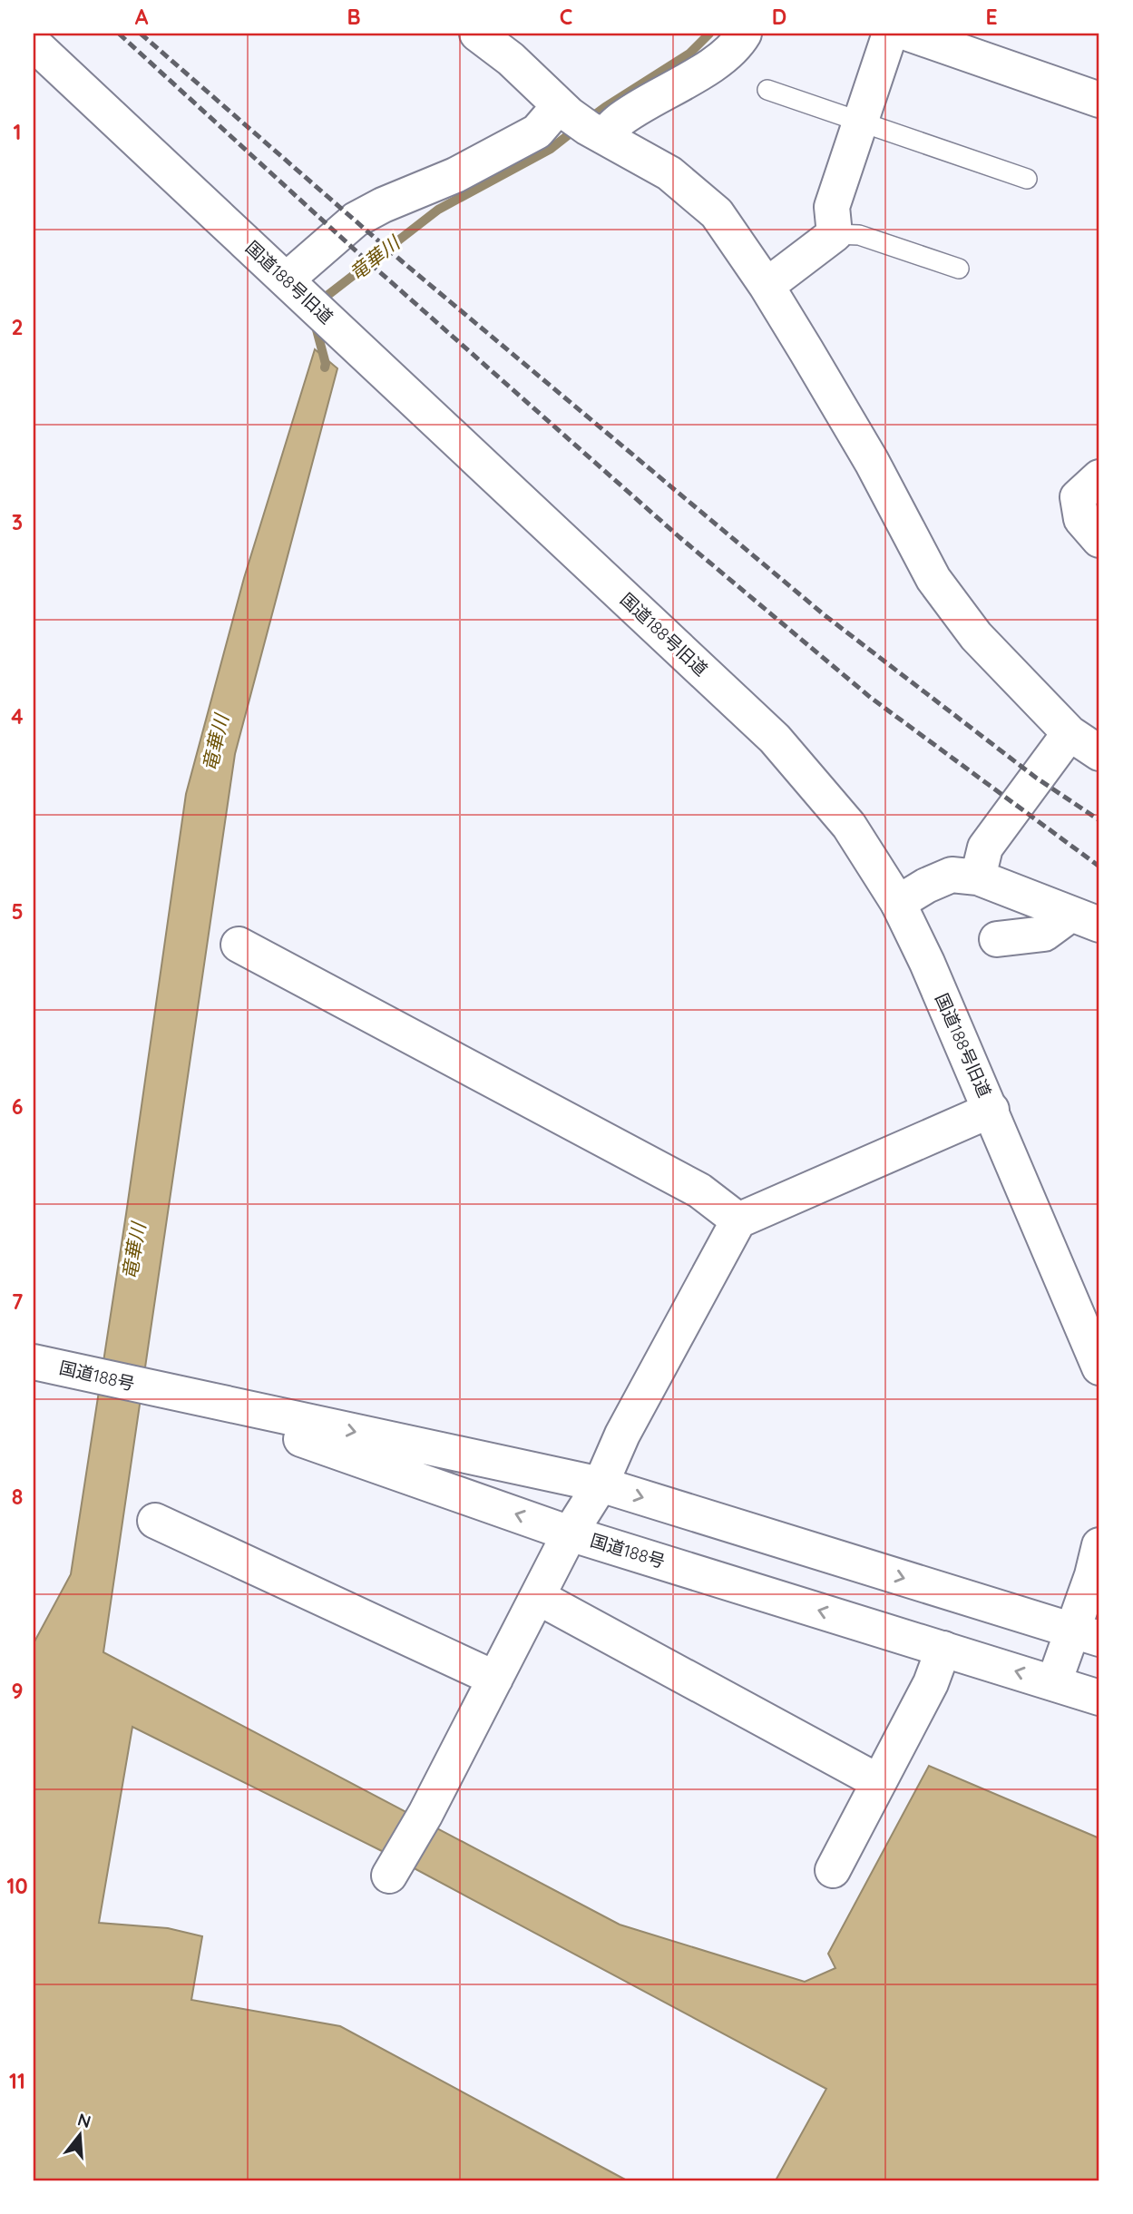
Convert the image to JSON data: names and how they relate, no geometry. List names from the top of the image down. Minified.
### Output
{"streets":{"main road":["国道188号旧道","国道188号"]},"water":["竜華川"],"north":"top","grid":{"columns":["A","B","C","D","E"],"rows":["1","2","3","4","5","6","7","8","9","10","11"]}}
